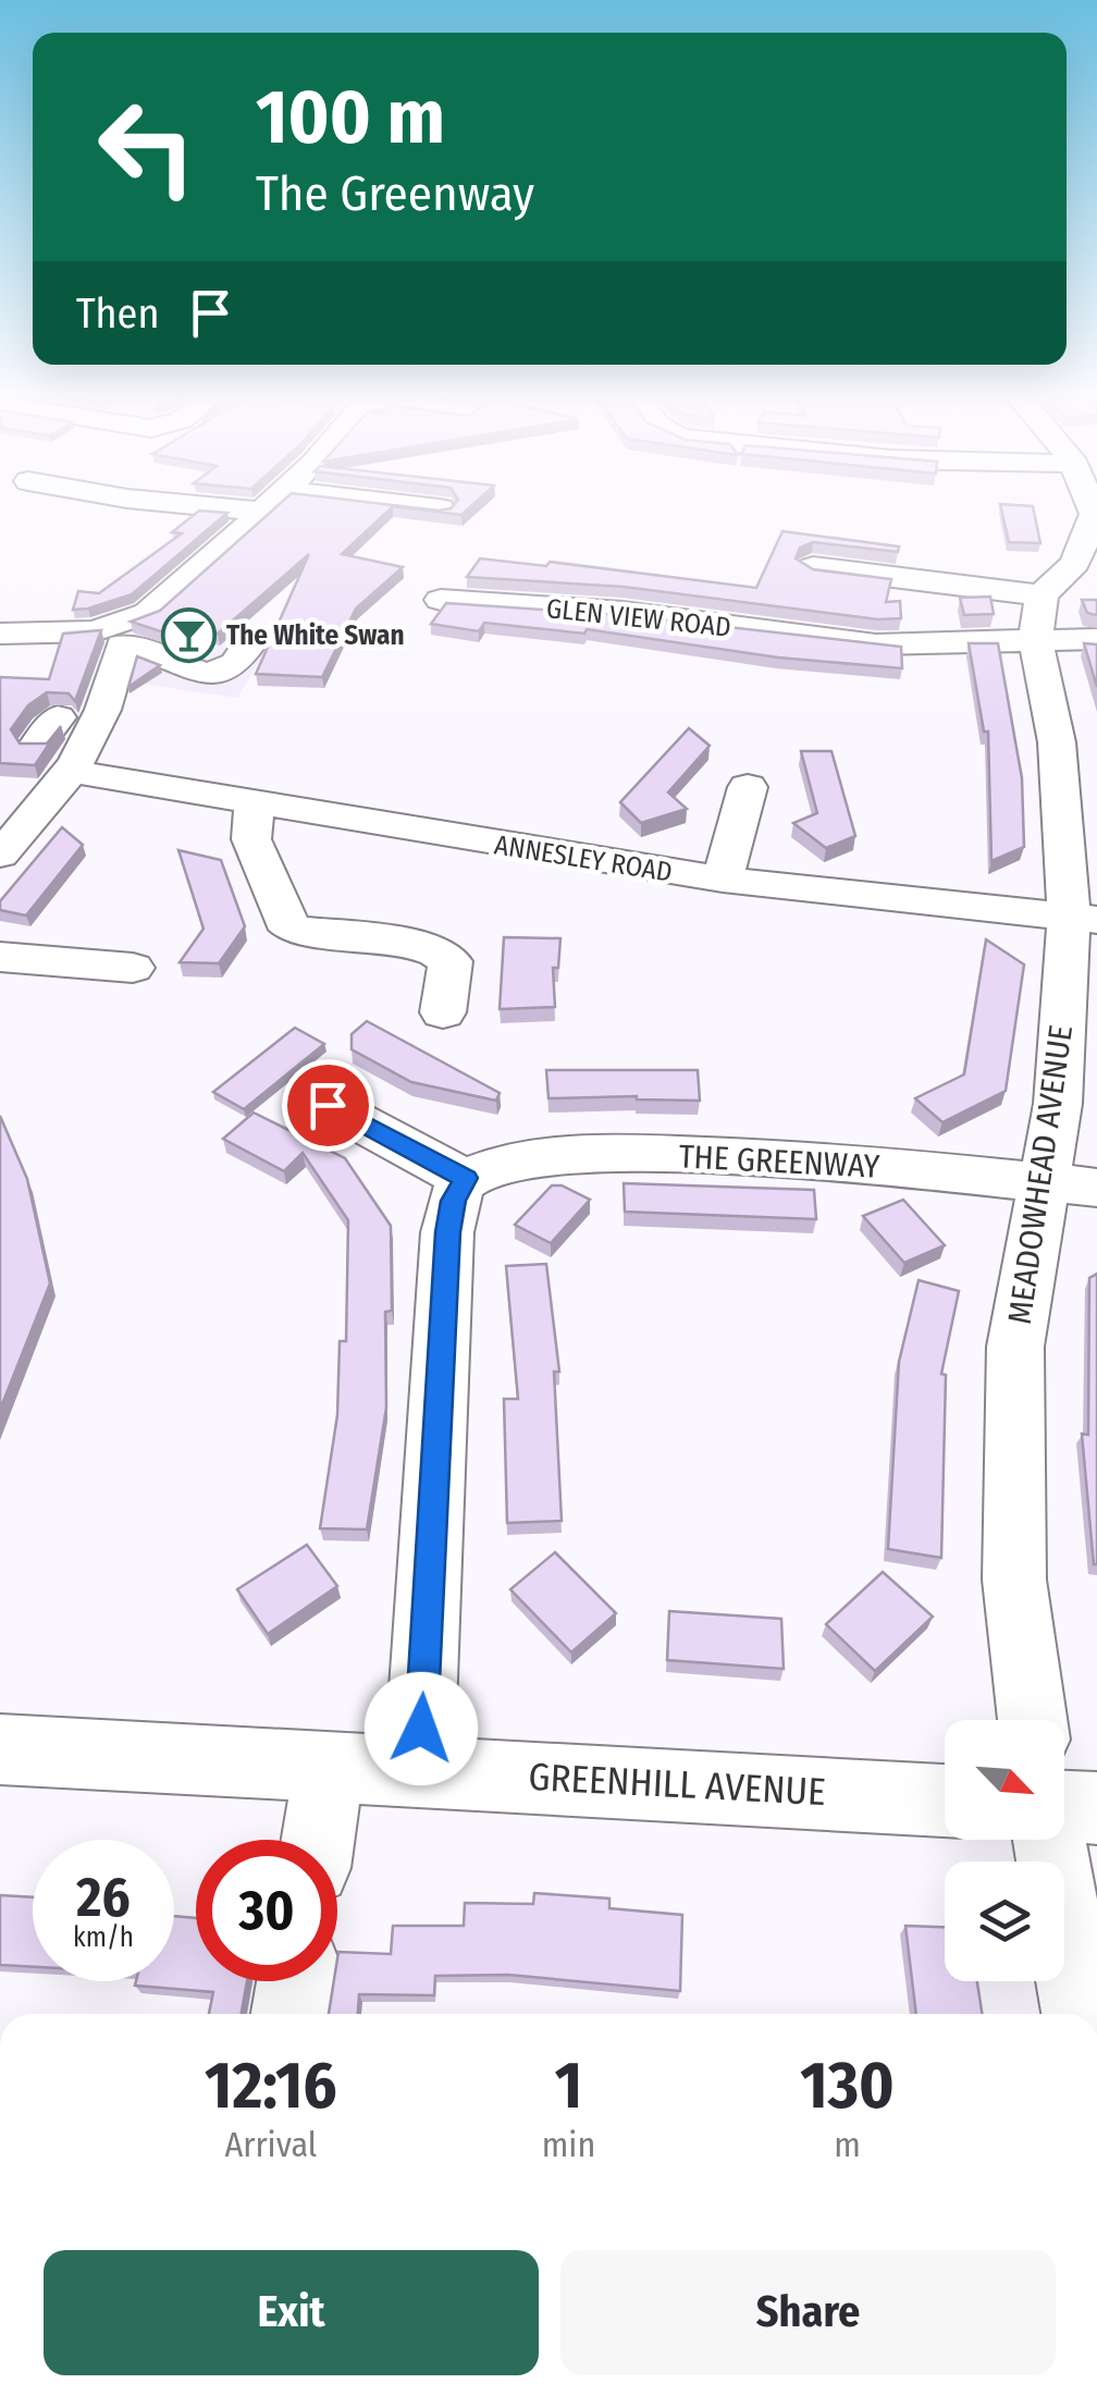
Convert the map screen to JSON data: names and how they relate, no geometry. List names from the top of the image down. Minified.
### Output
{"streets":{"street":["GLEN VIEW ROAD","ANNESLEY ROAD","THE GREENWAY","MEADOWHEAD AVENUE","GREENHILL AVENUE"]},"crossings":[["GLEN VIEW ROAD","MEADOWHEAD AVENUE"],["ANNESLEY ROAD","MEADOWHEAD AVENUE"],["THE GREENWAY","MEADOWHEAD AVENUE"]],"places":{"bar":["The White Swan"]},"north":"bottom right","page":{"turn":["100 m","The Greenway"],"then":"Then","speed":"26 km/h","limit":"30","eta":["12:16","Arrival","1","min","130","m"],"buttons":["Exit","Share"]}}
